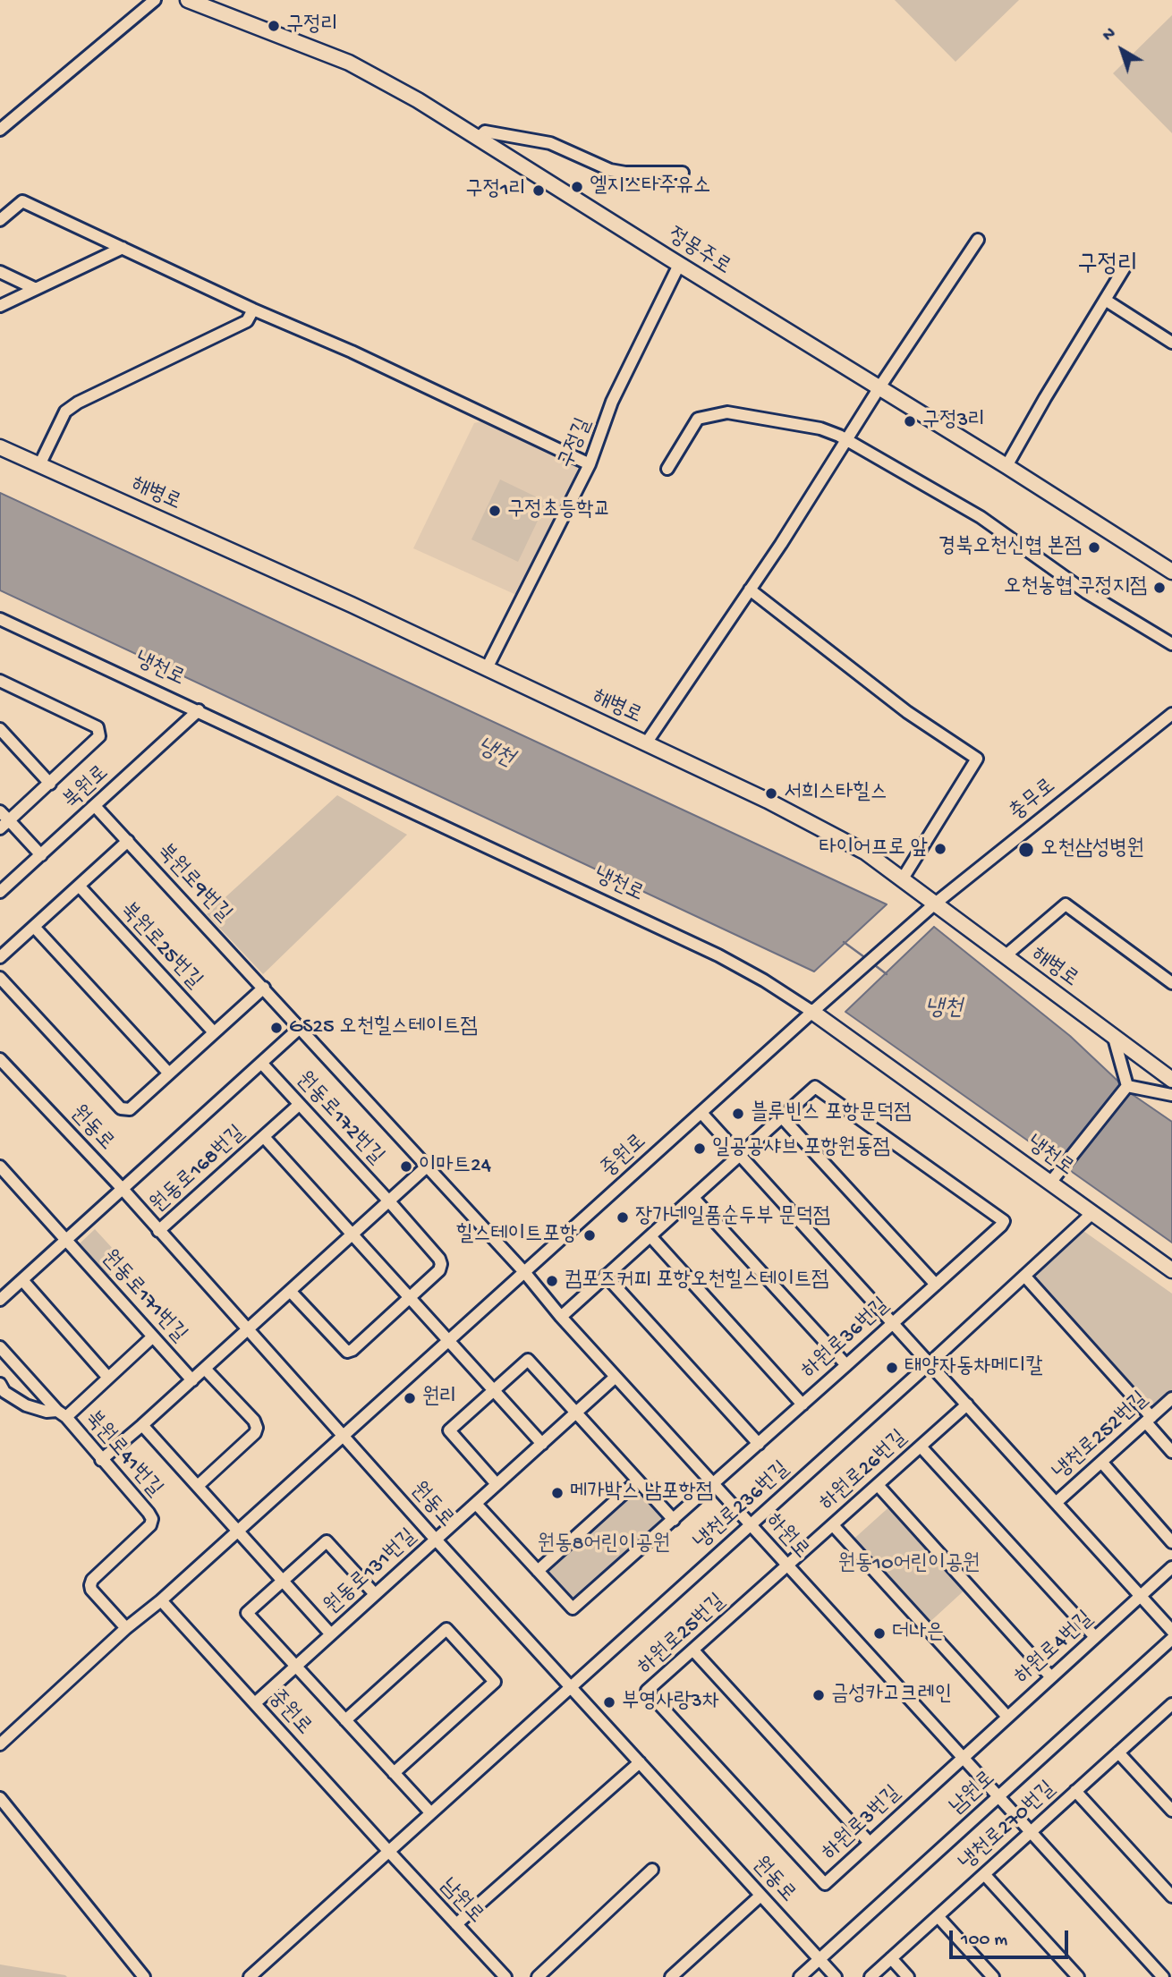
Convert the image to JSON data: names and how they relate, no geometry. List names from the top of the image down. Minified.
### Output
{"streets":{"main road":["정몽주로","해병로","냉천로"],"street":["구정길","북원로","충무로","북원로9번길","북원로25번길","원동로172번길","원동로","중원로","원동로168번길","원동로171번길","하원로36번길","냉천로252번길","북원로41번길","하원로26번길","냉천로236번길","하원로","원동로131번길","하원로25번길","하원로4번길","남원로","하원로3번길","냉천로270번길"]},"crossings":[["정몽주로","구정길"],["구정길","해병로"],["해병로","충무로"],["냉천로","북원로"],["냉천로","중원로"],["냉천로","냉천로236번길"],["북원로","북원로9번길"],["충무로","중원로"],["북원로9번길","중원로"],["북원로9번길","하원로"],["원동로172번길","원동로168번길"],["원동로","중원로"],["원동로","원동로168번길"],["원동로","냉천로236번길"],["원동로","원동로131번길"],["원동로","남원로"],["중원로","원동로168번길"],["중원로","북원로41번길"],["중원로","냉천로236번길"],["중원로","하원로"],["중원로","원동로131번길"],["중원로","남원로"],["원동로171번길","북원로41번길"],["하원로36번길","하원로"],["하원로26번길","하원로"],["하원로26번길","하원로25번길"],["냉천로236번길","하원로"],["냉천로236번길","남원로"],["하원로","원동로131번길"],["하원로","하원로25번길"],["하원로","하원로4번길"],["하원로","남원로"],["하원로","하원로3번길"],["하원로","냉천로270번길"],["하원로25번길","하원로3번길"],["하원로4번길","하원로3번길"]],"districts":["구정리"],"water":["냉천"],"parks":["원동8어린이공원","원동10어린이공원"],"places":["구정리","엘지스타주유소","구정1리","구정3리","구정초등학교","경북오천신협 본점","오천농협 구정지점","서희스타힐스","타이어프로 앞","오천삼성병원","GS25 오천힐스테이트점","블루빈스 포항문덕점","일공공샤브 포항원동점","이마트24","장가네일품순두부 문덕점","힐스테이트포항","컴포즈커피 포항오천힐스테이트점","태양자동차메디칼","원리","메가박스 남포항점","더나은","금성카고크레인","부영사랑3차"],"scale_bar":"100 m","north":"top left"}
